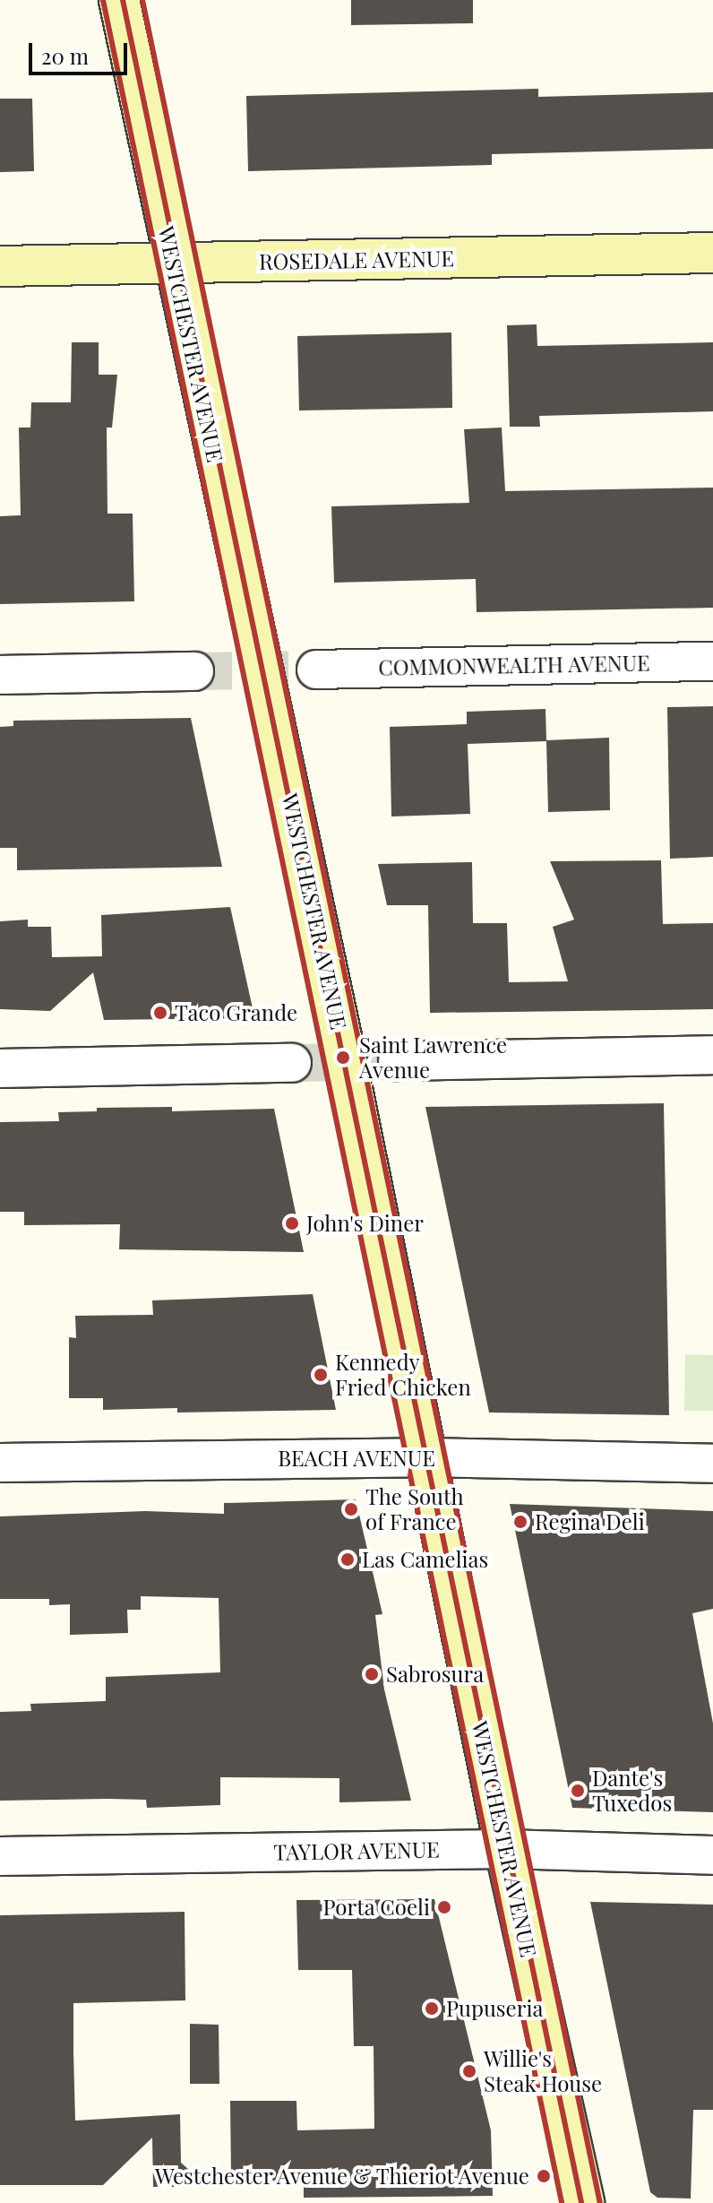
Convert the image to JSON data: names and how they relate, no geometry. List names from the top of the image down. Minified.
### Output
{"streets":{"main road":["ROSEDALE AVENUE","WESTCHESTER AVENUE"],"street":["COMMONWEALTH AVENUE","BEACH AVENUE","TAYLOR AVENUE"]},"crossings":[["ROSEDALE AVENUE","WESTCHESTER AVENUE"],["WESTCHESTER AVENUE","BEACH AVENUE"],["WESTCHESTER AVENUE","TAYLOR AVENUE"]],"places":["Taco Grande","Saint Lawrence Avenue","John's Diner","Kennedy Fried Chicken","The South of France","Regina Deli","Las Camelias","Sabrosura","Dante's Tuxedos","Porta Coeli","Pupuseria","Willie's Steak House","Westchester Avenue & Thieriot Avenue"],"scale_bar":"20 m"}
